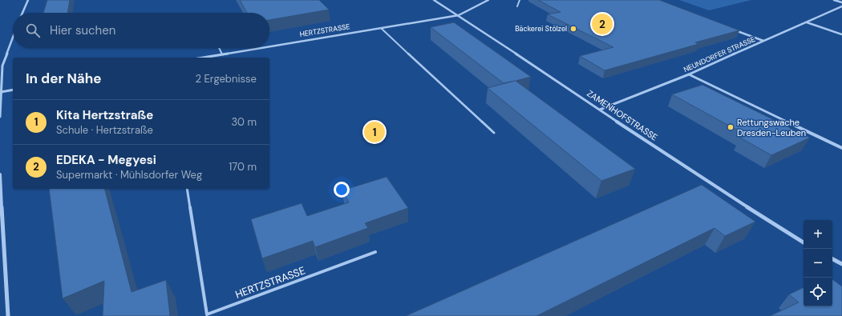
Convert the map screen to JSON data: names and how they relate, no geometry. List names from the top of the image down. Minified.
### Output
{"streets":{"street":["HERTZSTRASSE","NEUNDORFER STRASSE","ZAMENHOFSTRASSE"]},"crossings":[["HERTZSTRASSE","ZAMENHOFSTRASSE"],["NEUNDORFER STRASSE","ZAMENHOFSTRASSE"]],"places":["Bäckerei Stölzel","Rettungswache Dresden-Leuben"],"page":{"pins":["2","1"],"search":"Hier suchen","heading":["In der Nähe","2 Ergebnisse"],"list":[{"mark":"1","name":"Kita Hertzstraße","note":"Schule · Hertzstraße","value":"30 m"},{"mark":"2","name":"EDEKA - Megyesi","note":"Supermarkt · Mühlsdorfer Weg","value":"170 m"}],"map_buttons":["+","−"]}}
